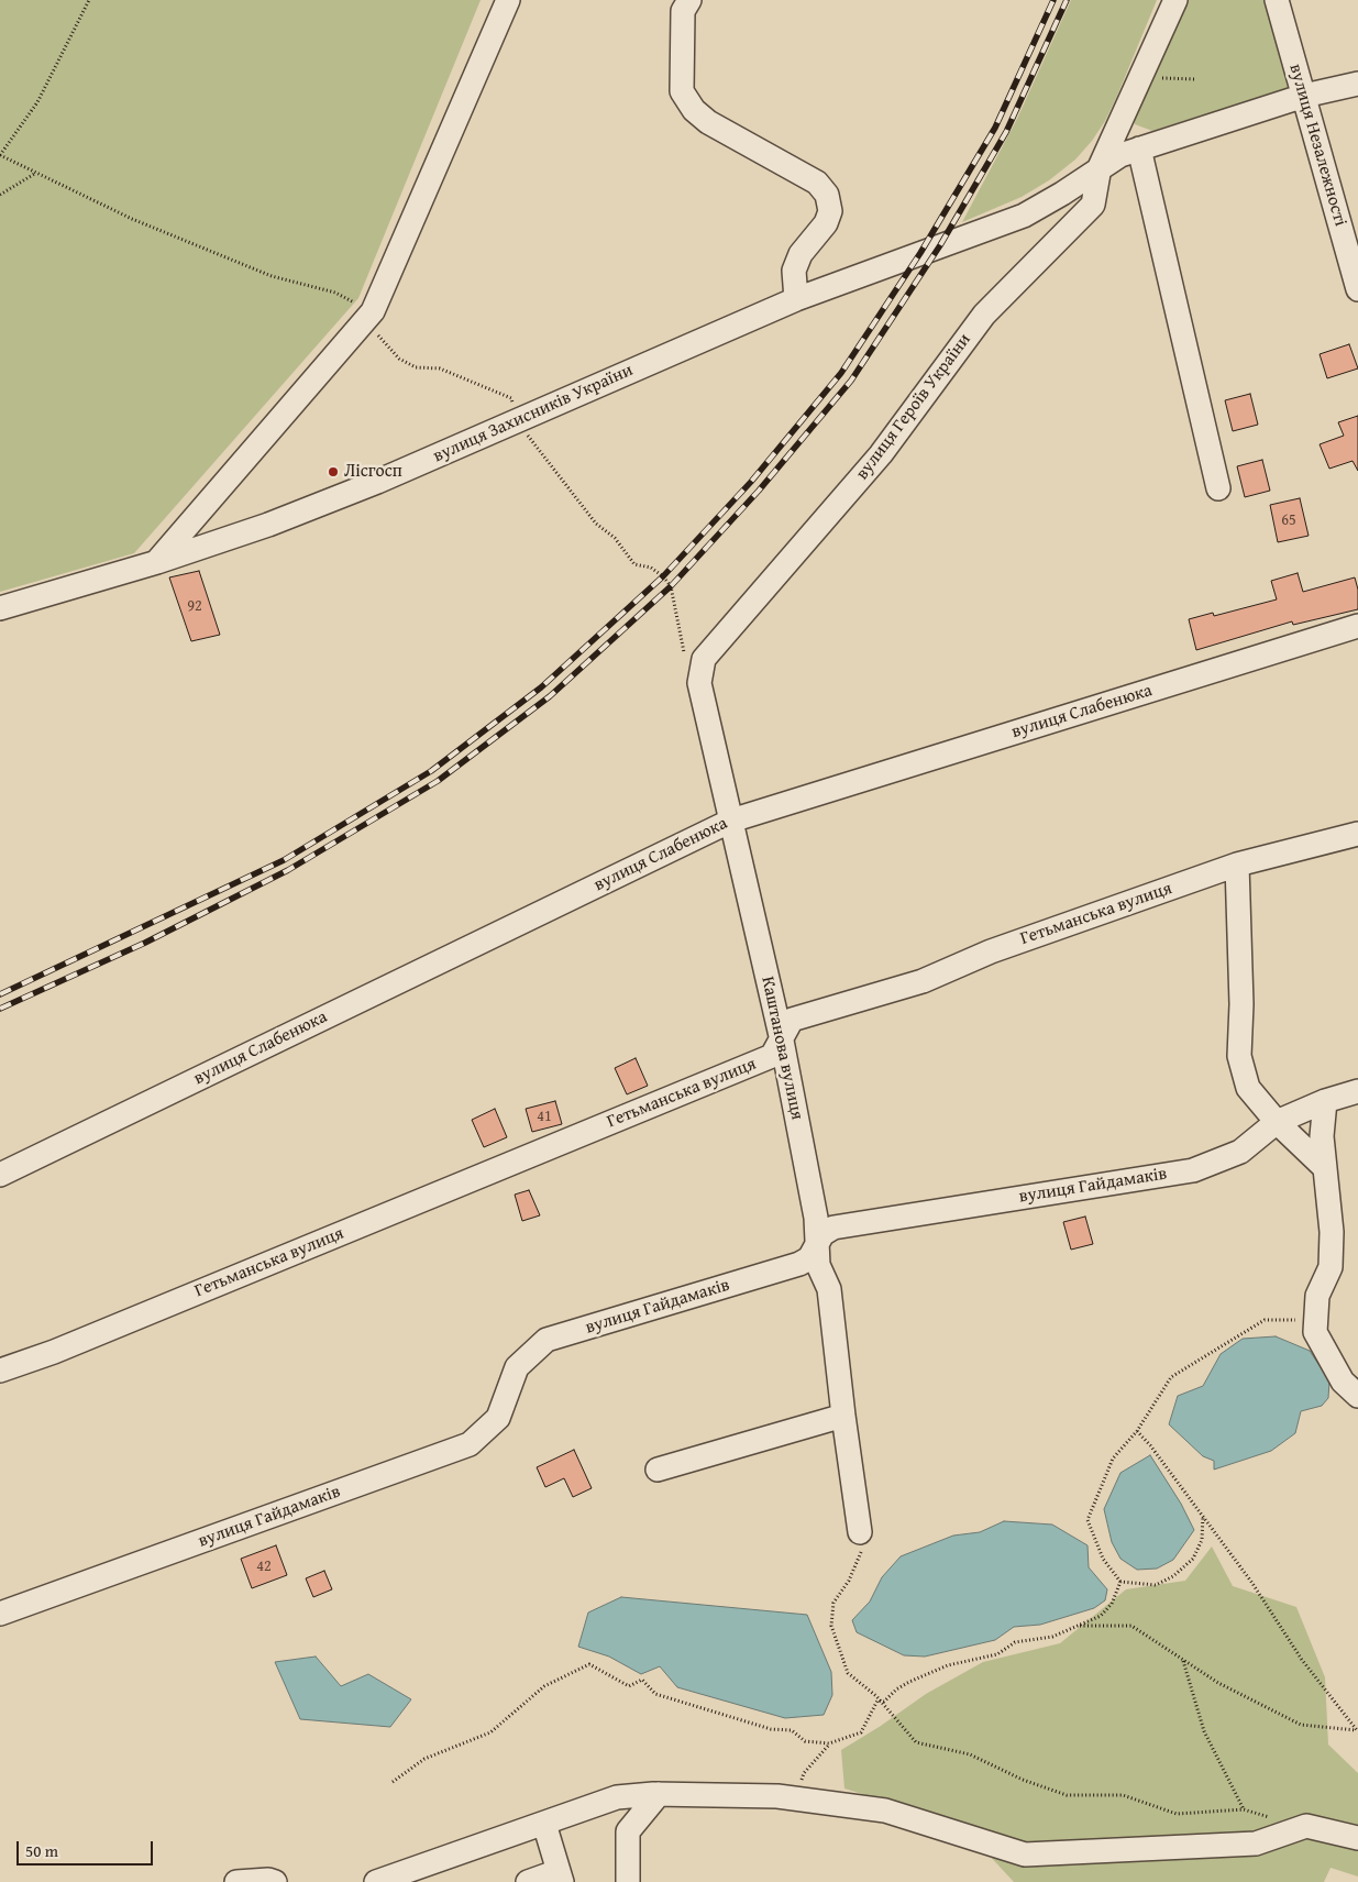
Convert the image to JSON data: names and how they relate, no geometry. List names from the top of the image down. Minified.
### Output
{"streets":{"street":["вулиця Незалежності","вулиця Героїв України","вулиця Захисників України","вулиця Слабенюка","Гетьманська вулиця","Каштанова вулиця","вулиця Гайдамаків"]},"crossings":[["вулиця Героїв України","вулиця Захисників України"],["вулиця Героїв України","Каштанова вулиця"],["вулиця Слабенюка","Каштанова вулиця"],["Гетьманська вулиця","Каштанова вулиця"],["Каштанова вулиця","вулиця Гайдамаків"]],"places":["Лісгосп"],"house_numbers":["65","92","41","42"],"scale_bar":"50 m"}
